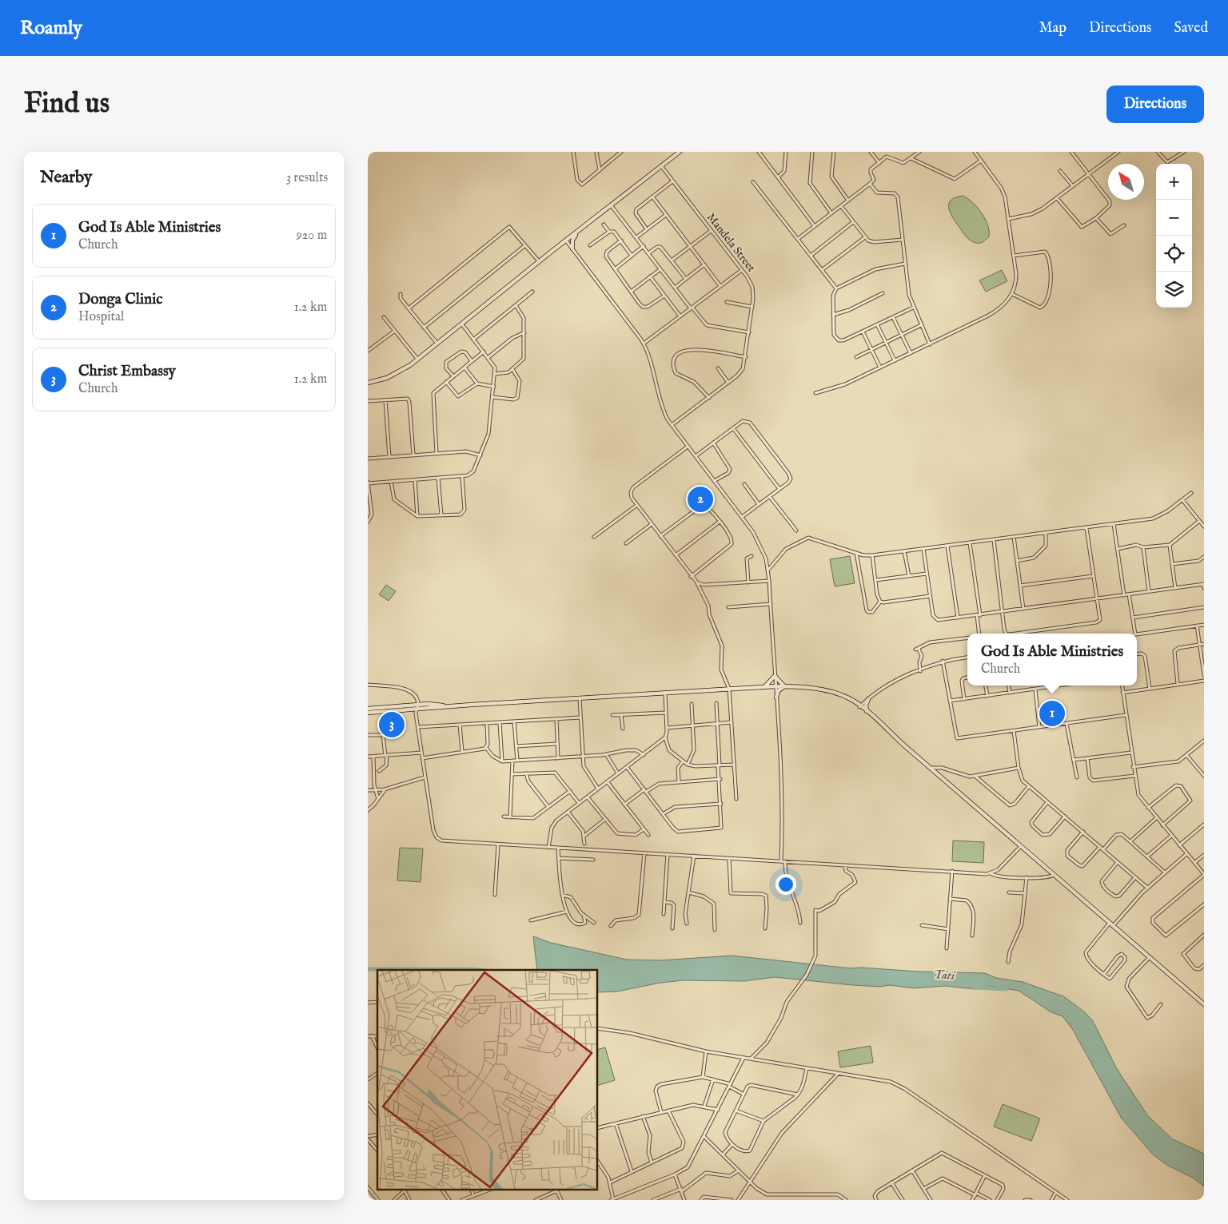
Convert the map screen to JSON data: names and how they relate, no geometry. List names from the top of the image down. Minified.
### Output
{"streets":{"street":["Mandela Street"]},"water":["Tati"],"north":"top left","page":{"header":"Roamly","nav":["Map","Directions","Saved"],"buttons":"Directions","title":"Find us","heading":["Nearby","3 results"],"map_buttons":["+","−"],"list":[{"mark":"1","name":"God Is Able Ministries","note":"Church","value":"920 m"},{"mark":"2","name":"Donga Clinic","note":"Hospital","value":"1.2 km"},{"mark":"3","name":"Christ Embassy","note":"Church","value":"1.2 km"}],"pins":["2","1","3"],"popup":["God Is Able Ministries","Church"]}}
